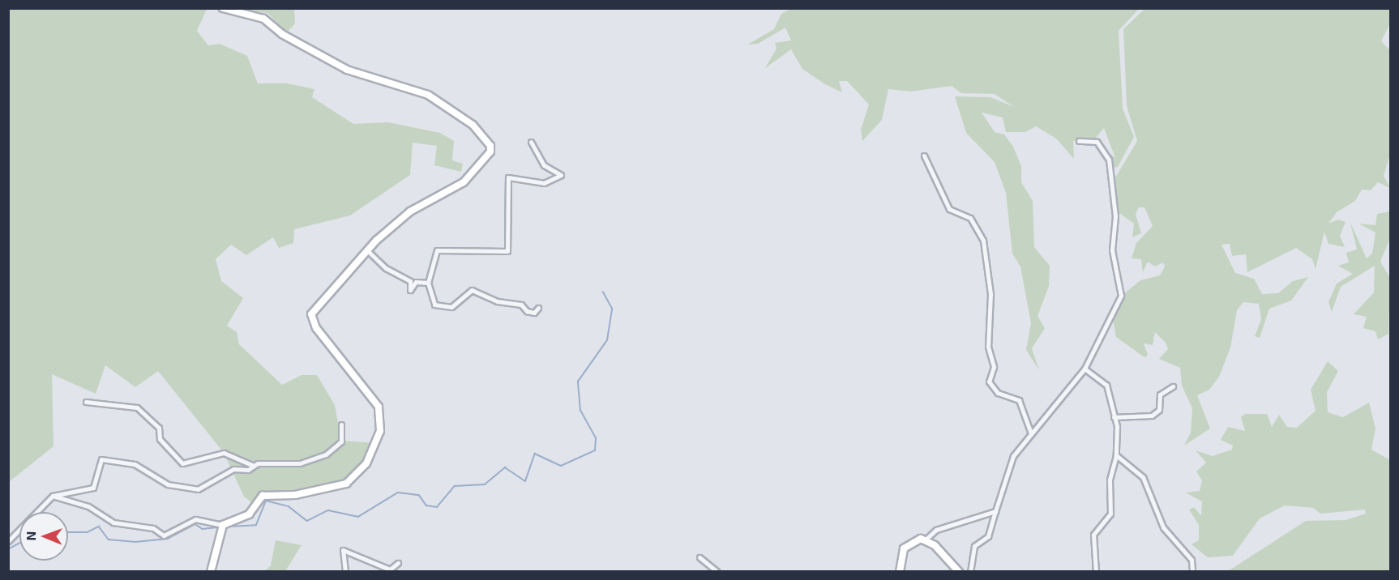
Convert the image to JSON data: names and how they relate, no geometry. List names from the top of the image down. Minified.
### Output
{"north":"left"}
